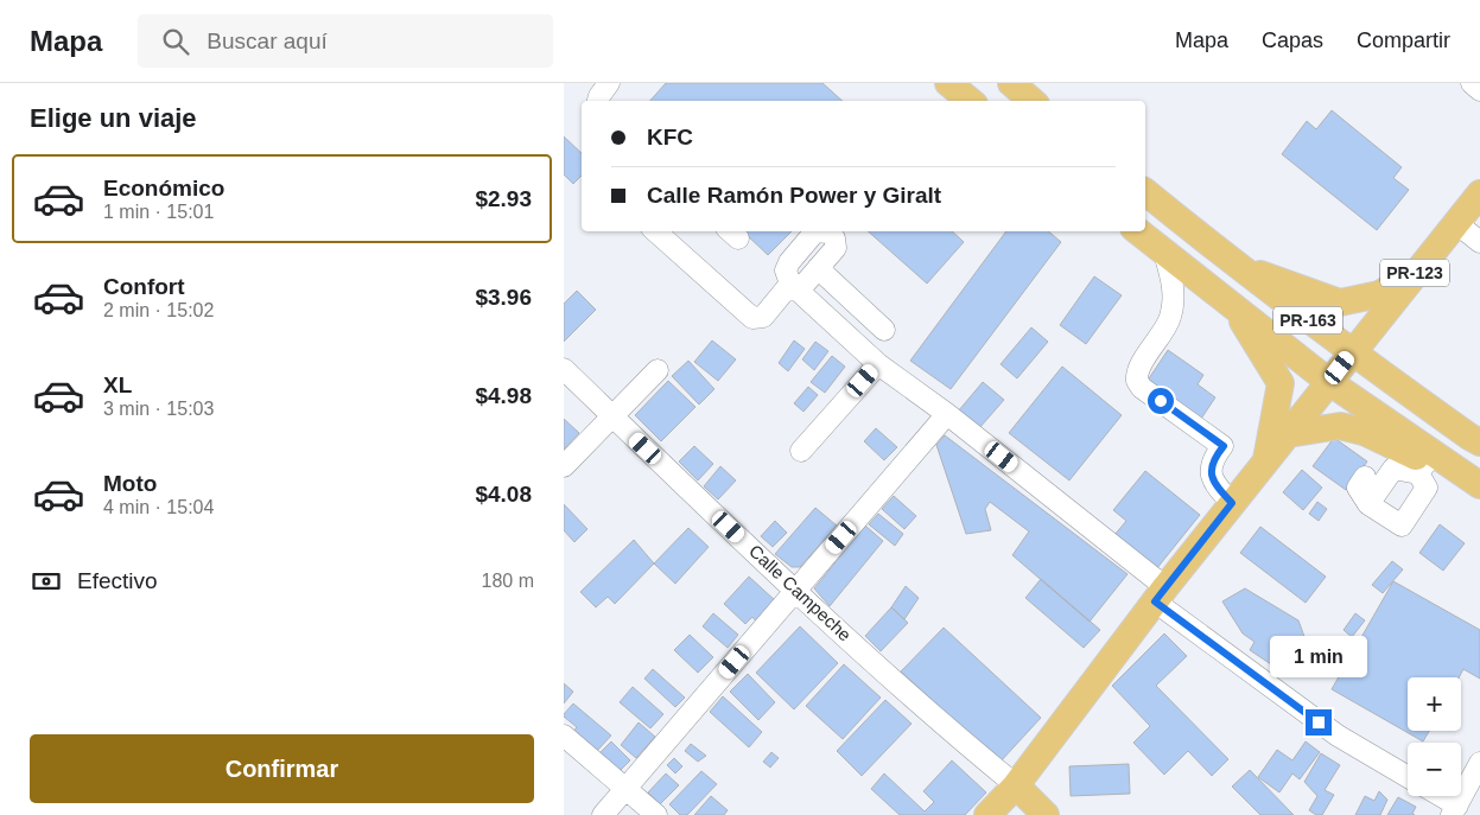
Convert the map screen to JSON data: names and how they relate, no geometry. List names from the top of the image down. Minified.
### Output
{"streets":{"main road":["PR-123","PR-163"],"street":["Calle Campeche"]},"crossings":[["PR-123","PR-163"],["PR-123","Calle Campeche"]],"page":{"header":"Mapa","search":"Buscar aquí","nav":["Mapa","Capas","Compartir"],"heading":"Elige un viaje","banner":["KFC","Calle Ramón Power y Giralt"],"list":[{"name":"Económico","note":"1 min · 15:01","value":"$2.93"},{"name":"Confort","note":"2 min · 15:02","value":"$3.96"},{"name":"XL","note":"3 min · 15:03","value":"$4.98"},{"name":"Moto","note":"4 min · 15:04","value":"$4.08"}],"pay":["Efectivo","180 m"],"bubble":"1 min","map_buttons":["+","−"],"buttons":"Confirmar"}}
